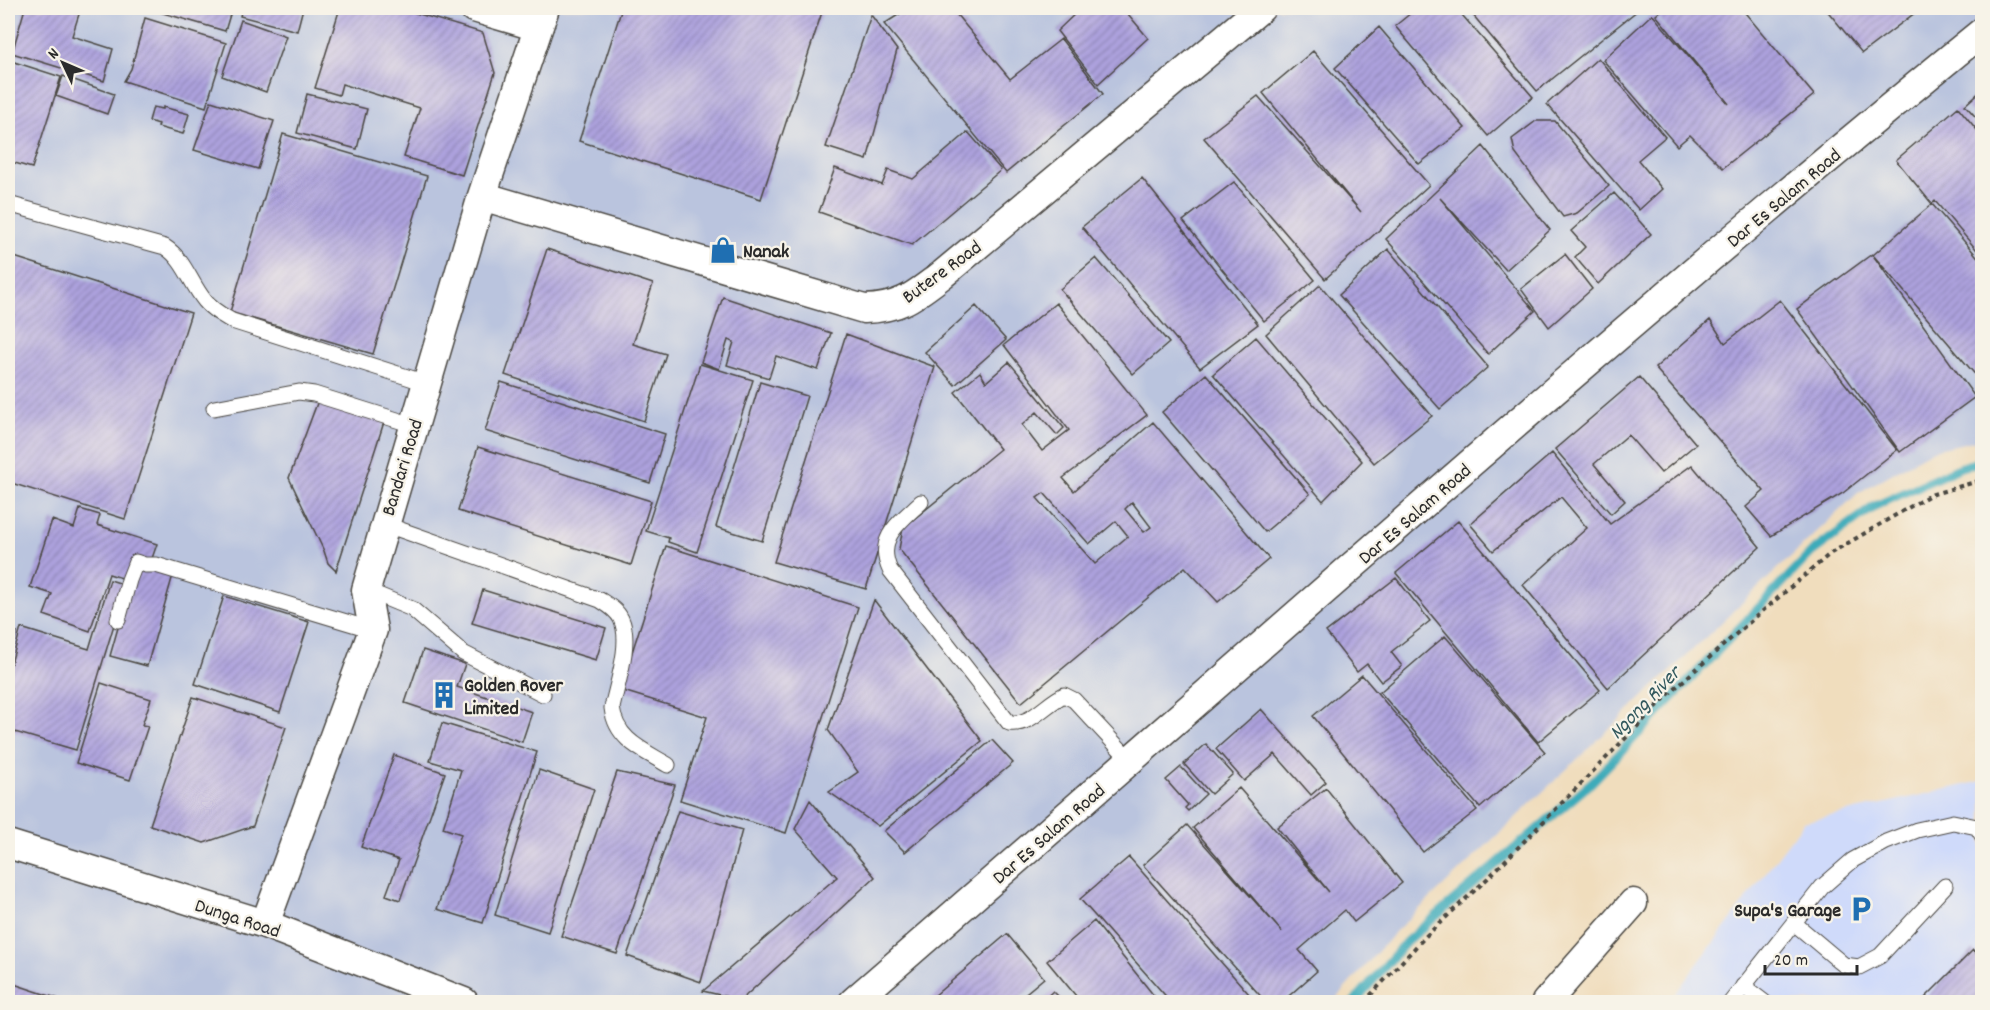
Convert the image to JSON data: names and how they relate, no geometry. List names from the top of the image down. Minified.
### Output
{"streets":{"street":["Dar Es Salam Road","Butere Road","Bandari Road","Dunga Road"]},"crossings":[["Butere Road","Bandari Road"]],"water":["Ngong River"],"places":{"shop":["Nanak"],"building":["Golden Rover Limited"],"parking":["Supa's Garage"]},"scale_bar":"20 m","north":"top left"}
